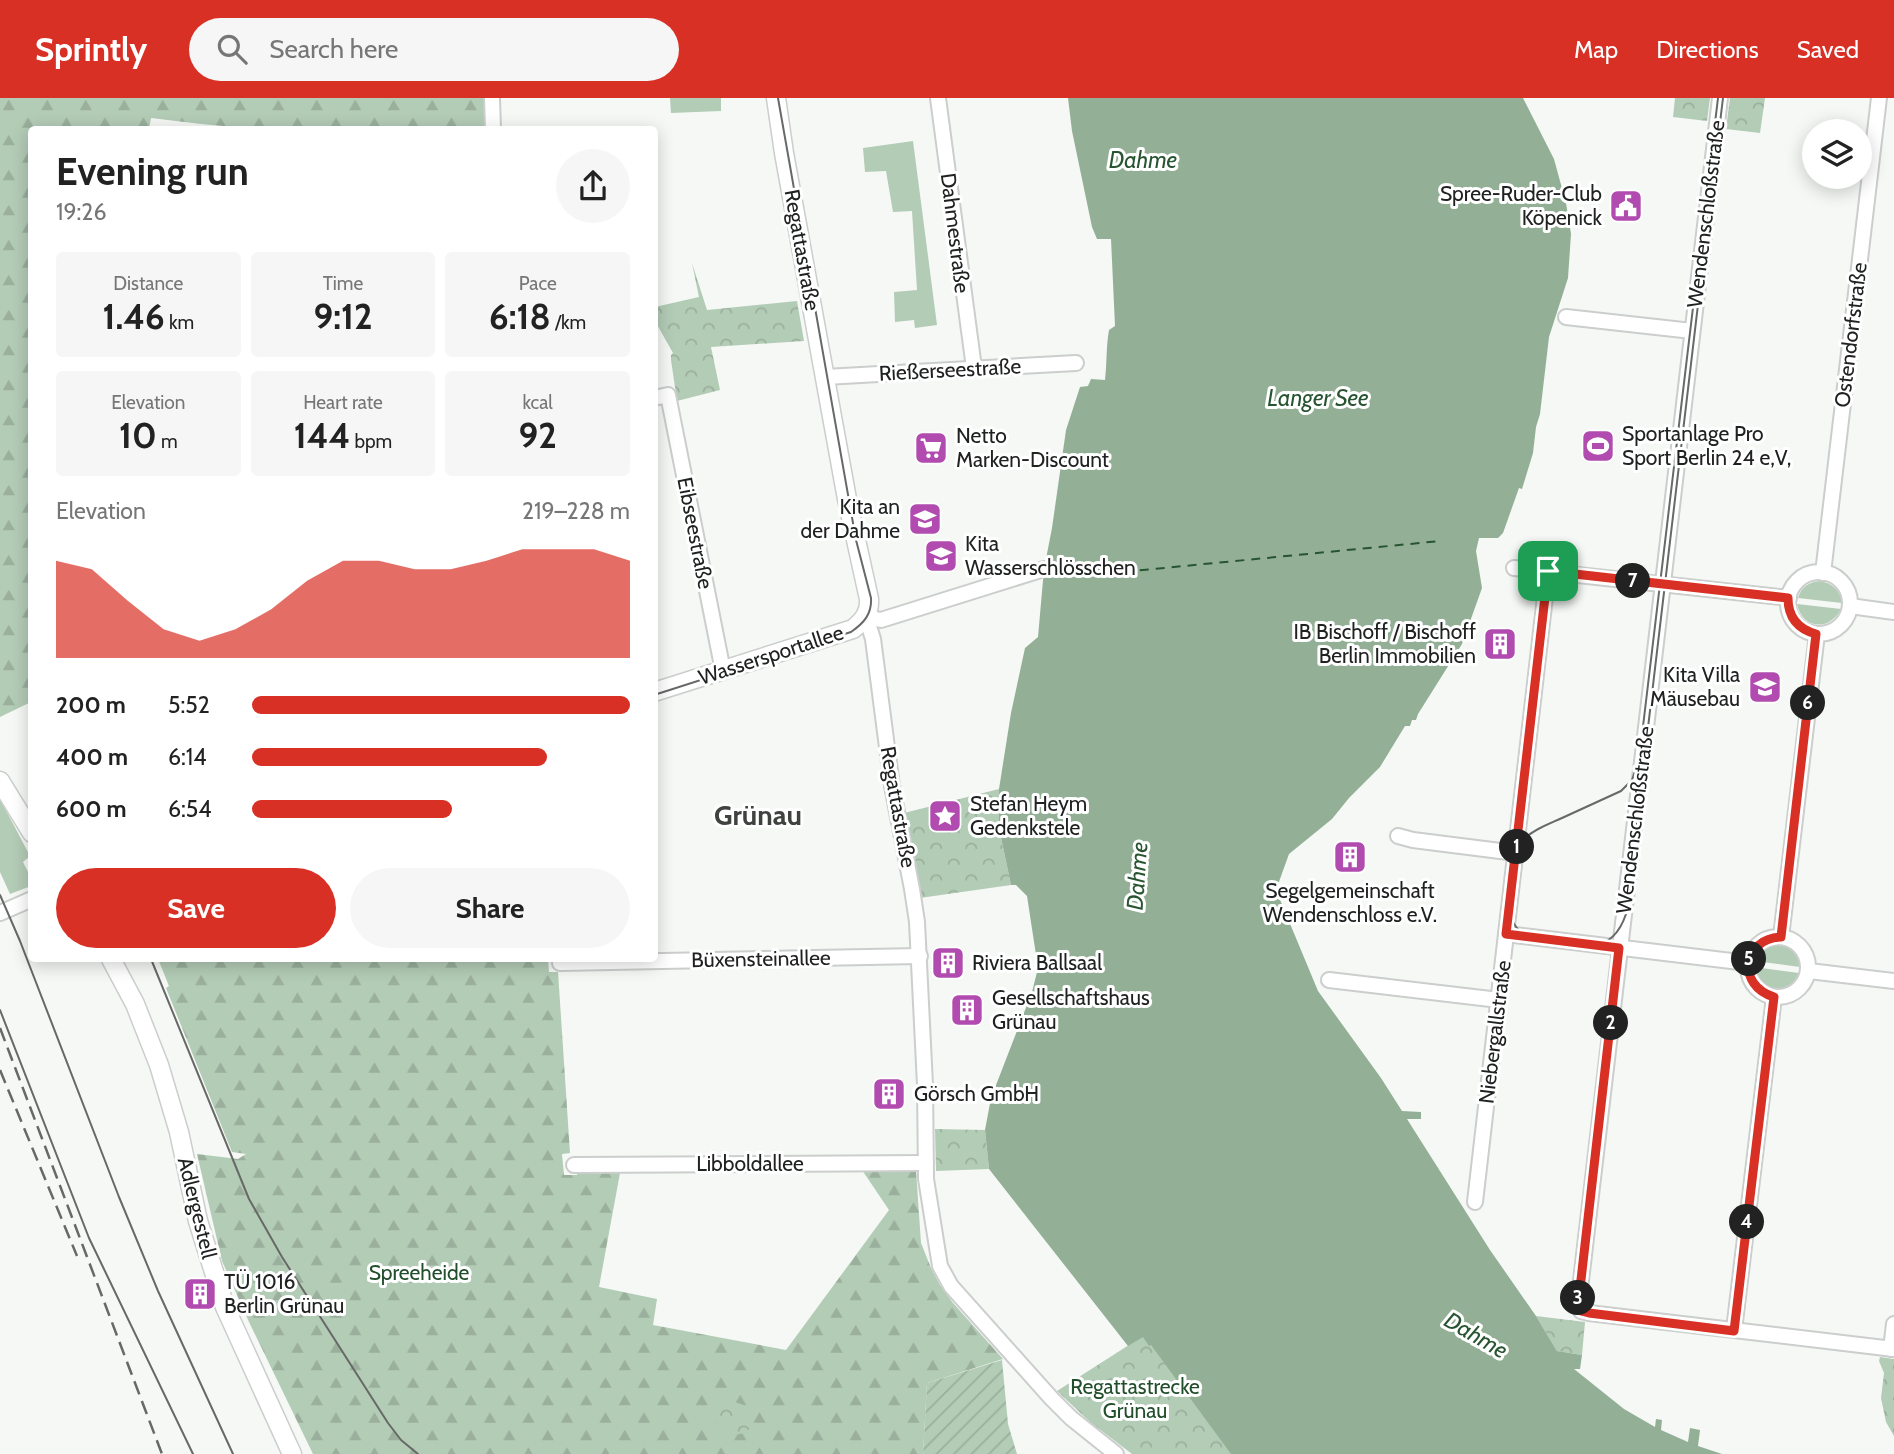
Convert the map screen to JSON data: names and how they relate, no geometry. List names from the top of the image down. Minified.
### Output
{"streets":{"main road":["Regattastraße","Wassersportallee","Adlergestell"],"street":["Wendenschloßstraße","Dahmestraße","Ostendorfstraße","Rießerseestraße","Eibseestraße","Büxensteinallee","Niebergallstraße","Libboldallee"]},"crossings":[["Dahmestraße","Rießerseestraße"],["Regattastraße","Rießerseestraße"],["Regattastraße","Wassersportallee"],["Regattastraße","Büxensteinallee"],["Regattastraße","Libboldallee"],["Eibseestraße","Wassersportallee"]],"districts":["Grünau"],"water":["Dahme","Langer See"],"parks":["Spreeheide","Regattastrecke Grünau"],"places":{"public building":["Spree-Ruder-Club Köpenick"],"sports":["Sportanlage Pro Sport Berlin 24 e,V,"],"supermarket":["Netto Marken-Discount"],"school or university":["Kita an der Dahme","Kita Wasserschlösschen","Kita Villa Mäusebau"],"building":["IB Bischoff / Bischoff Berlin Immobilien","Segelgemeinschaft Wendenschloss e.V.","Riviera Ballsaal","Gesellschaftshaus Grünau","Görsch GmbH","TÜ 1016 Berlin Grünau"],"place":["Stefan Heym Gedenkstele"]},"page":{"header":"Sprintly","search":"Search here","nav":["Map","Directions","Saved"],"heading":["Evening run","19:26"],"stats":[["Distance","1.46 km"],["Time","9:12"],["Pace","6:18 /km"],["Elevation","10 m"],["Heart rate","144 bpm"],["kcal","92"]],"chart":["Elevation","219–228 m"],"pins":["7","6","1","5","2","4","3"],"list":[{"name":"200 m","note":"5:52"},{"name":"400 m","note":"6:14"},{"name":"600 m","note":"6:54"}],"buttons":["Save","Share"]}}
